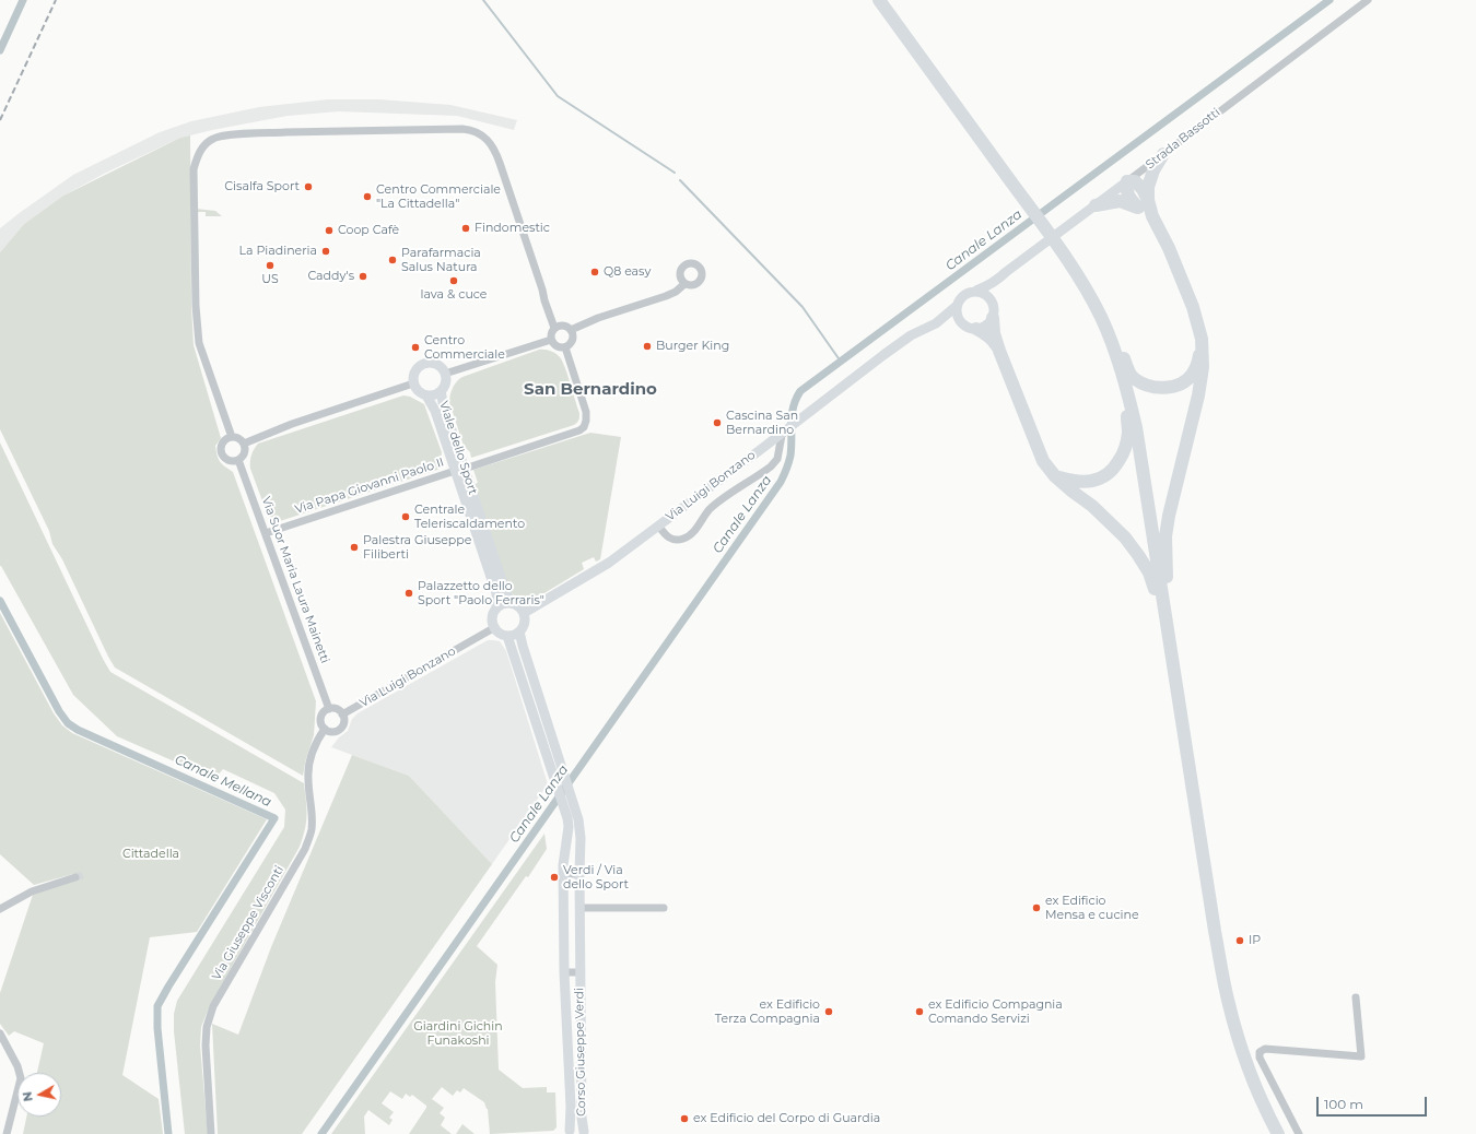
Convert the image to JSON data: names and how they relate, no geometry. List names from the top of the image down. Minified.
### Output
{"streets":{"street":["Strada Bassotti","Viale dello Sport","Via Papa Giovanni Paolo II","Via Luigi Bonzano","Via Suor Maria Laura Mainetti","Via Giuseppe Visconti","Corso Giuseppe Verdi"]},"crossings":[["Strada Bassotti","Via Luigi Bonzano"],["Viale dello Sport","Via Papa Giovanni Paolo II"],["Viale dello Sport","Via Luigi Bonzano"],["Viale dello Sport","Corso Giuseppe Verdi"],["Via Papa Giovanni Paolo II","Via Suor Maria Laura Mainetti"],["Via Luigi Bonzano","Via Suor Maria Laura Mainetti"],["Via Luigi Bonzano","Via Giuseppe Visconti"],["Via Luigi Bonzano","Corso Giuseppe Verdi"],["Via Suor Maria Laura Mainetti","Via Giuseppe Visconti"]],"districts":["San Bernardino"],"water":["Canale Lanza","Canale Mellana"],"parks":["Cittadella","Giardini Gichin Funakoshi"],"places":["Cisalfa Sport","Centro Commerciale \"La Cittadella\"","Findomestic","Coop Cafè","La Piadineria","Parafarmacia Salus Natura","US","Q8 easy","Caddy's","lava & cuce","Burger King","Centro Commerciale","Cascina San Bernardino","Centrale Teleriscaldamento","Palestra Giuseppe Filiberti","Palazzetto dello Sport \"Paolo Ferraris\"","Verdi / Via dello Sport","ex Edificio Mensa e cucine","IP","ex Edificio Terza Compagnia","ex Edificio Compagnia Comando Servizi","ex Edificio del Corpo di Guardia"],"scale_bar":"100 m","north":"left"}
